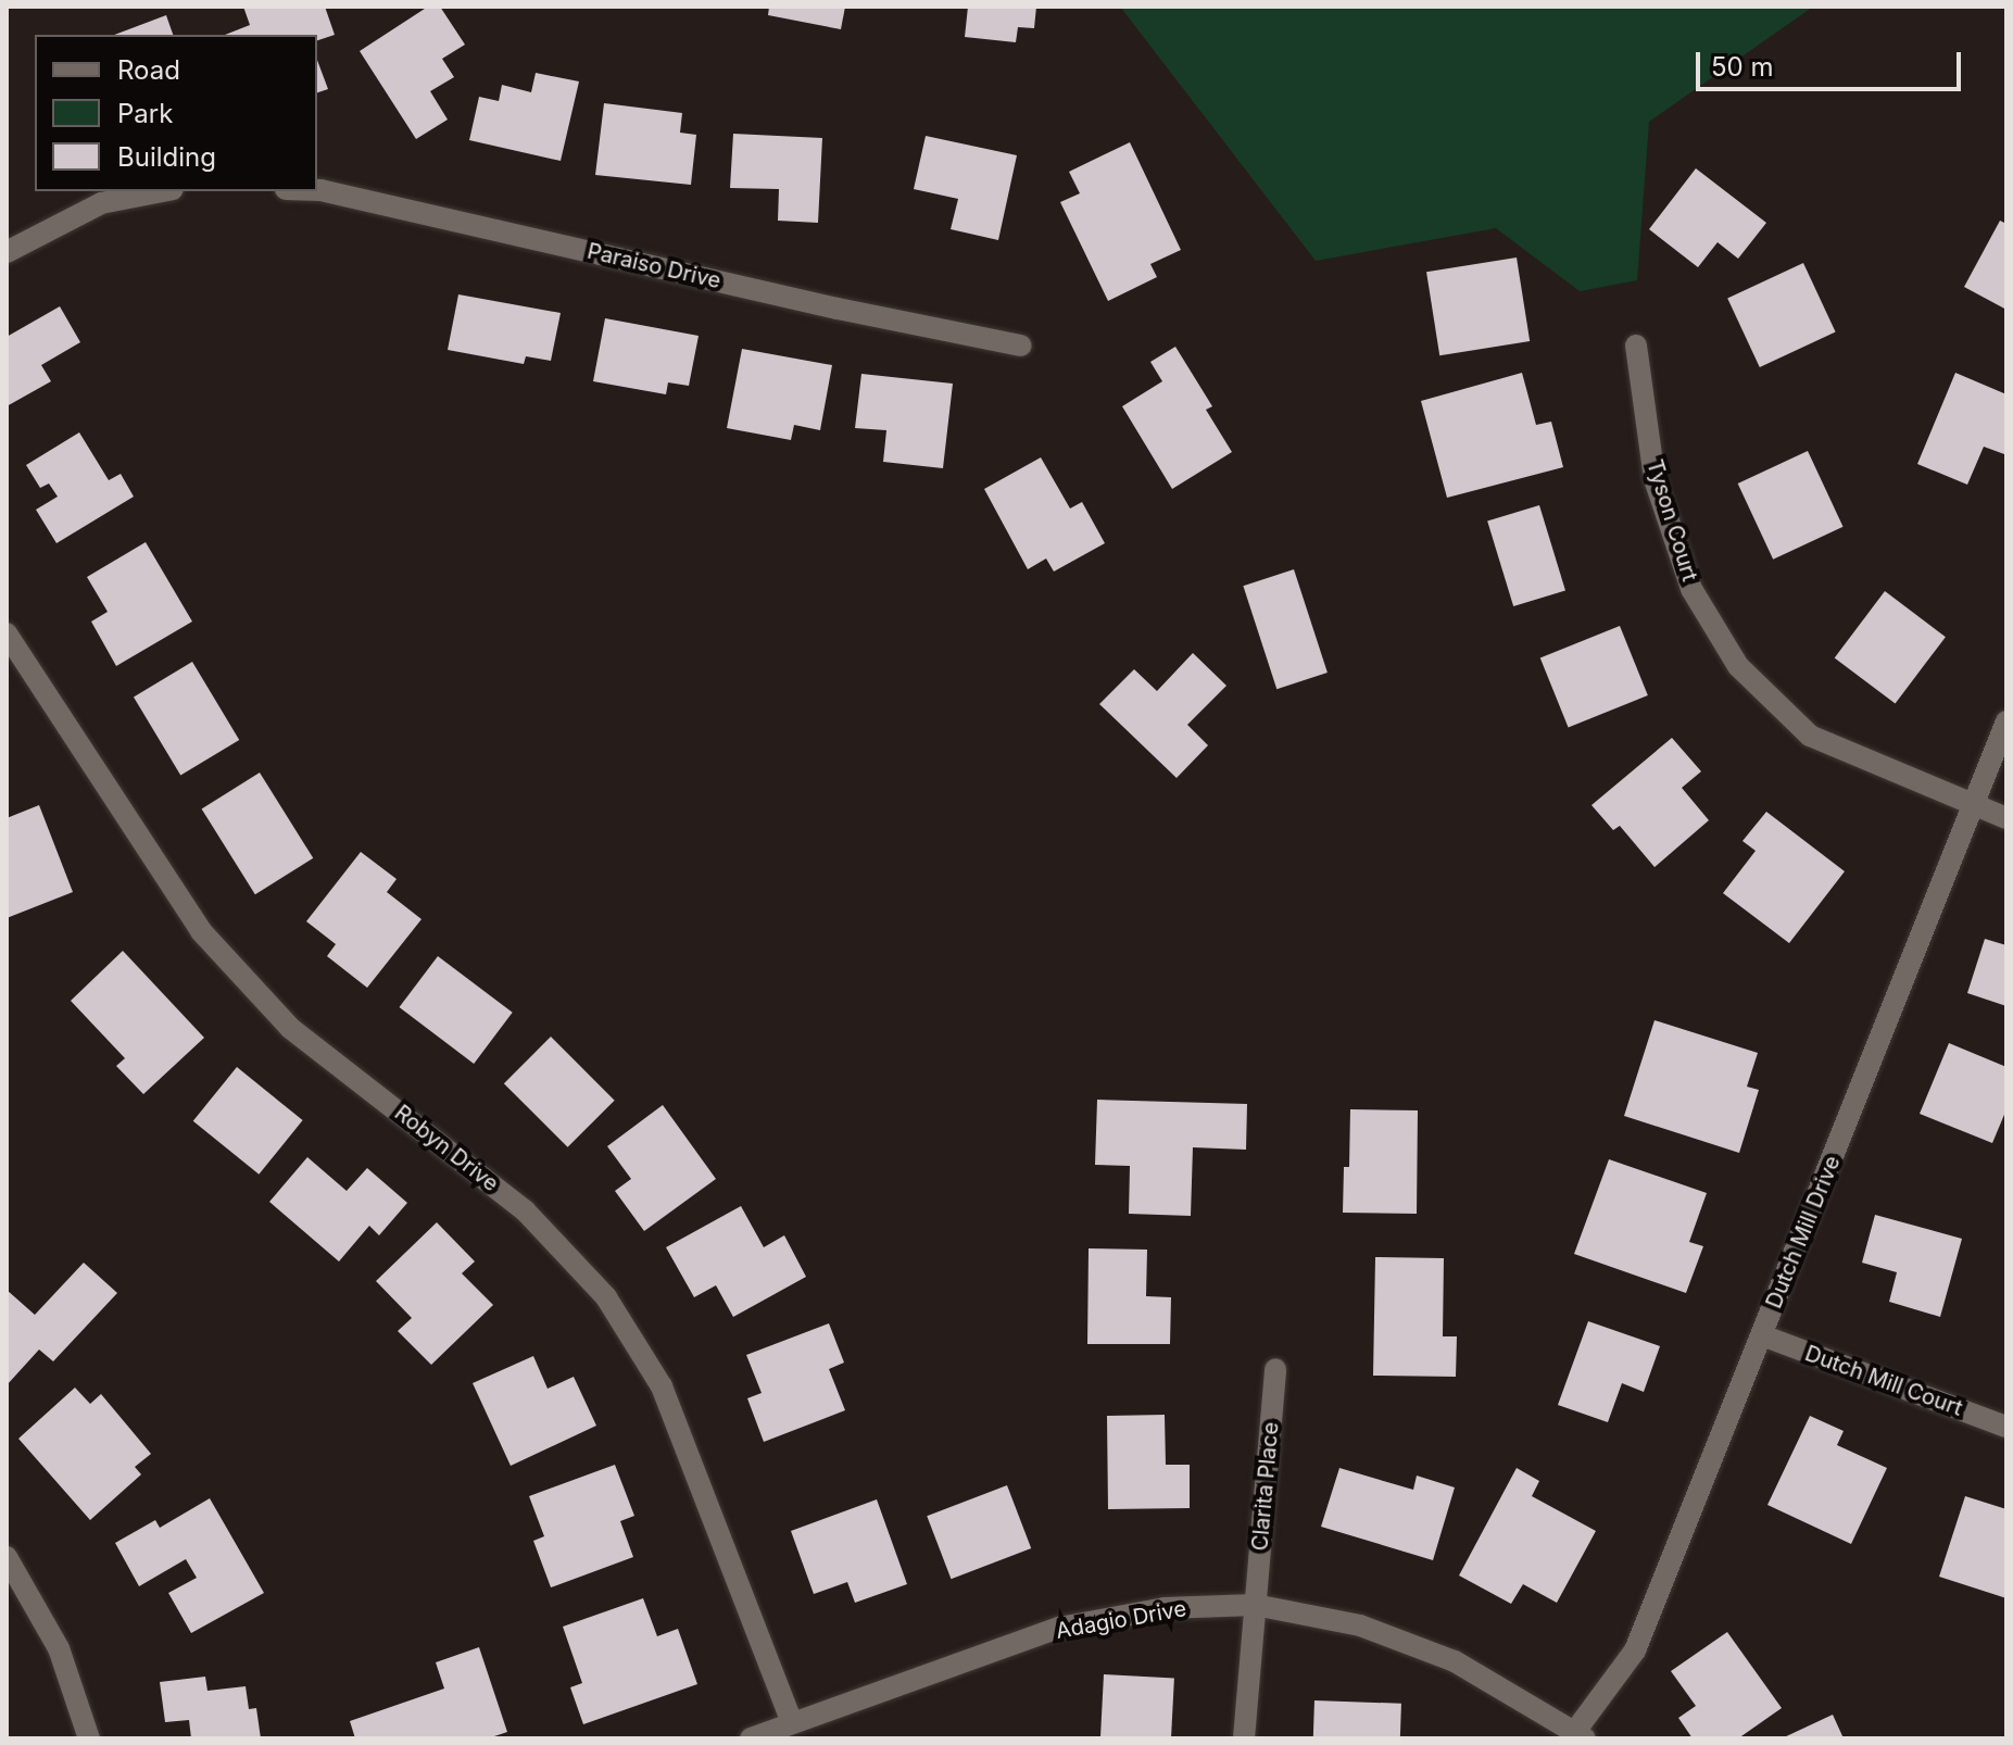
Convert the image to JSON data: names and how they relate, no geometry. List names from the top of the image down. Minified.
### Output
{"streets":{"street":["Paraiso Drive","Tyson Court","Robyn Drive","Dutch Mill Drive","Dutch Mill Court","Clarita Place","Adagio Drive"]},"crossings":[["Tyson Court","Dutch Mill Drive"],["Robyn Drive","Adagio Drive"],["Dutch Mill Drive","Dutch Mill Court"],["Dutch Mill Drive","Adagio Drive"],["Clarita Place","Adagio Drive"]],"legend":["Road","Park","Building"],"scale_bar":"50 m"}
